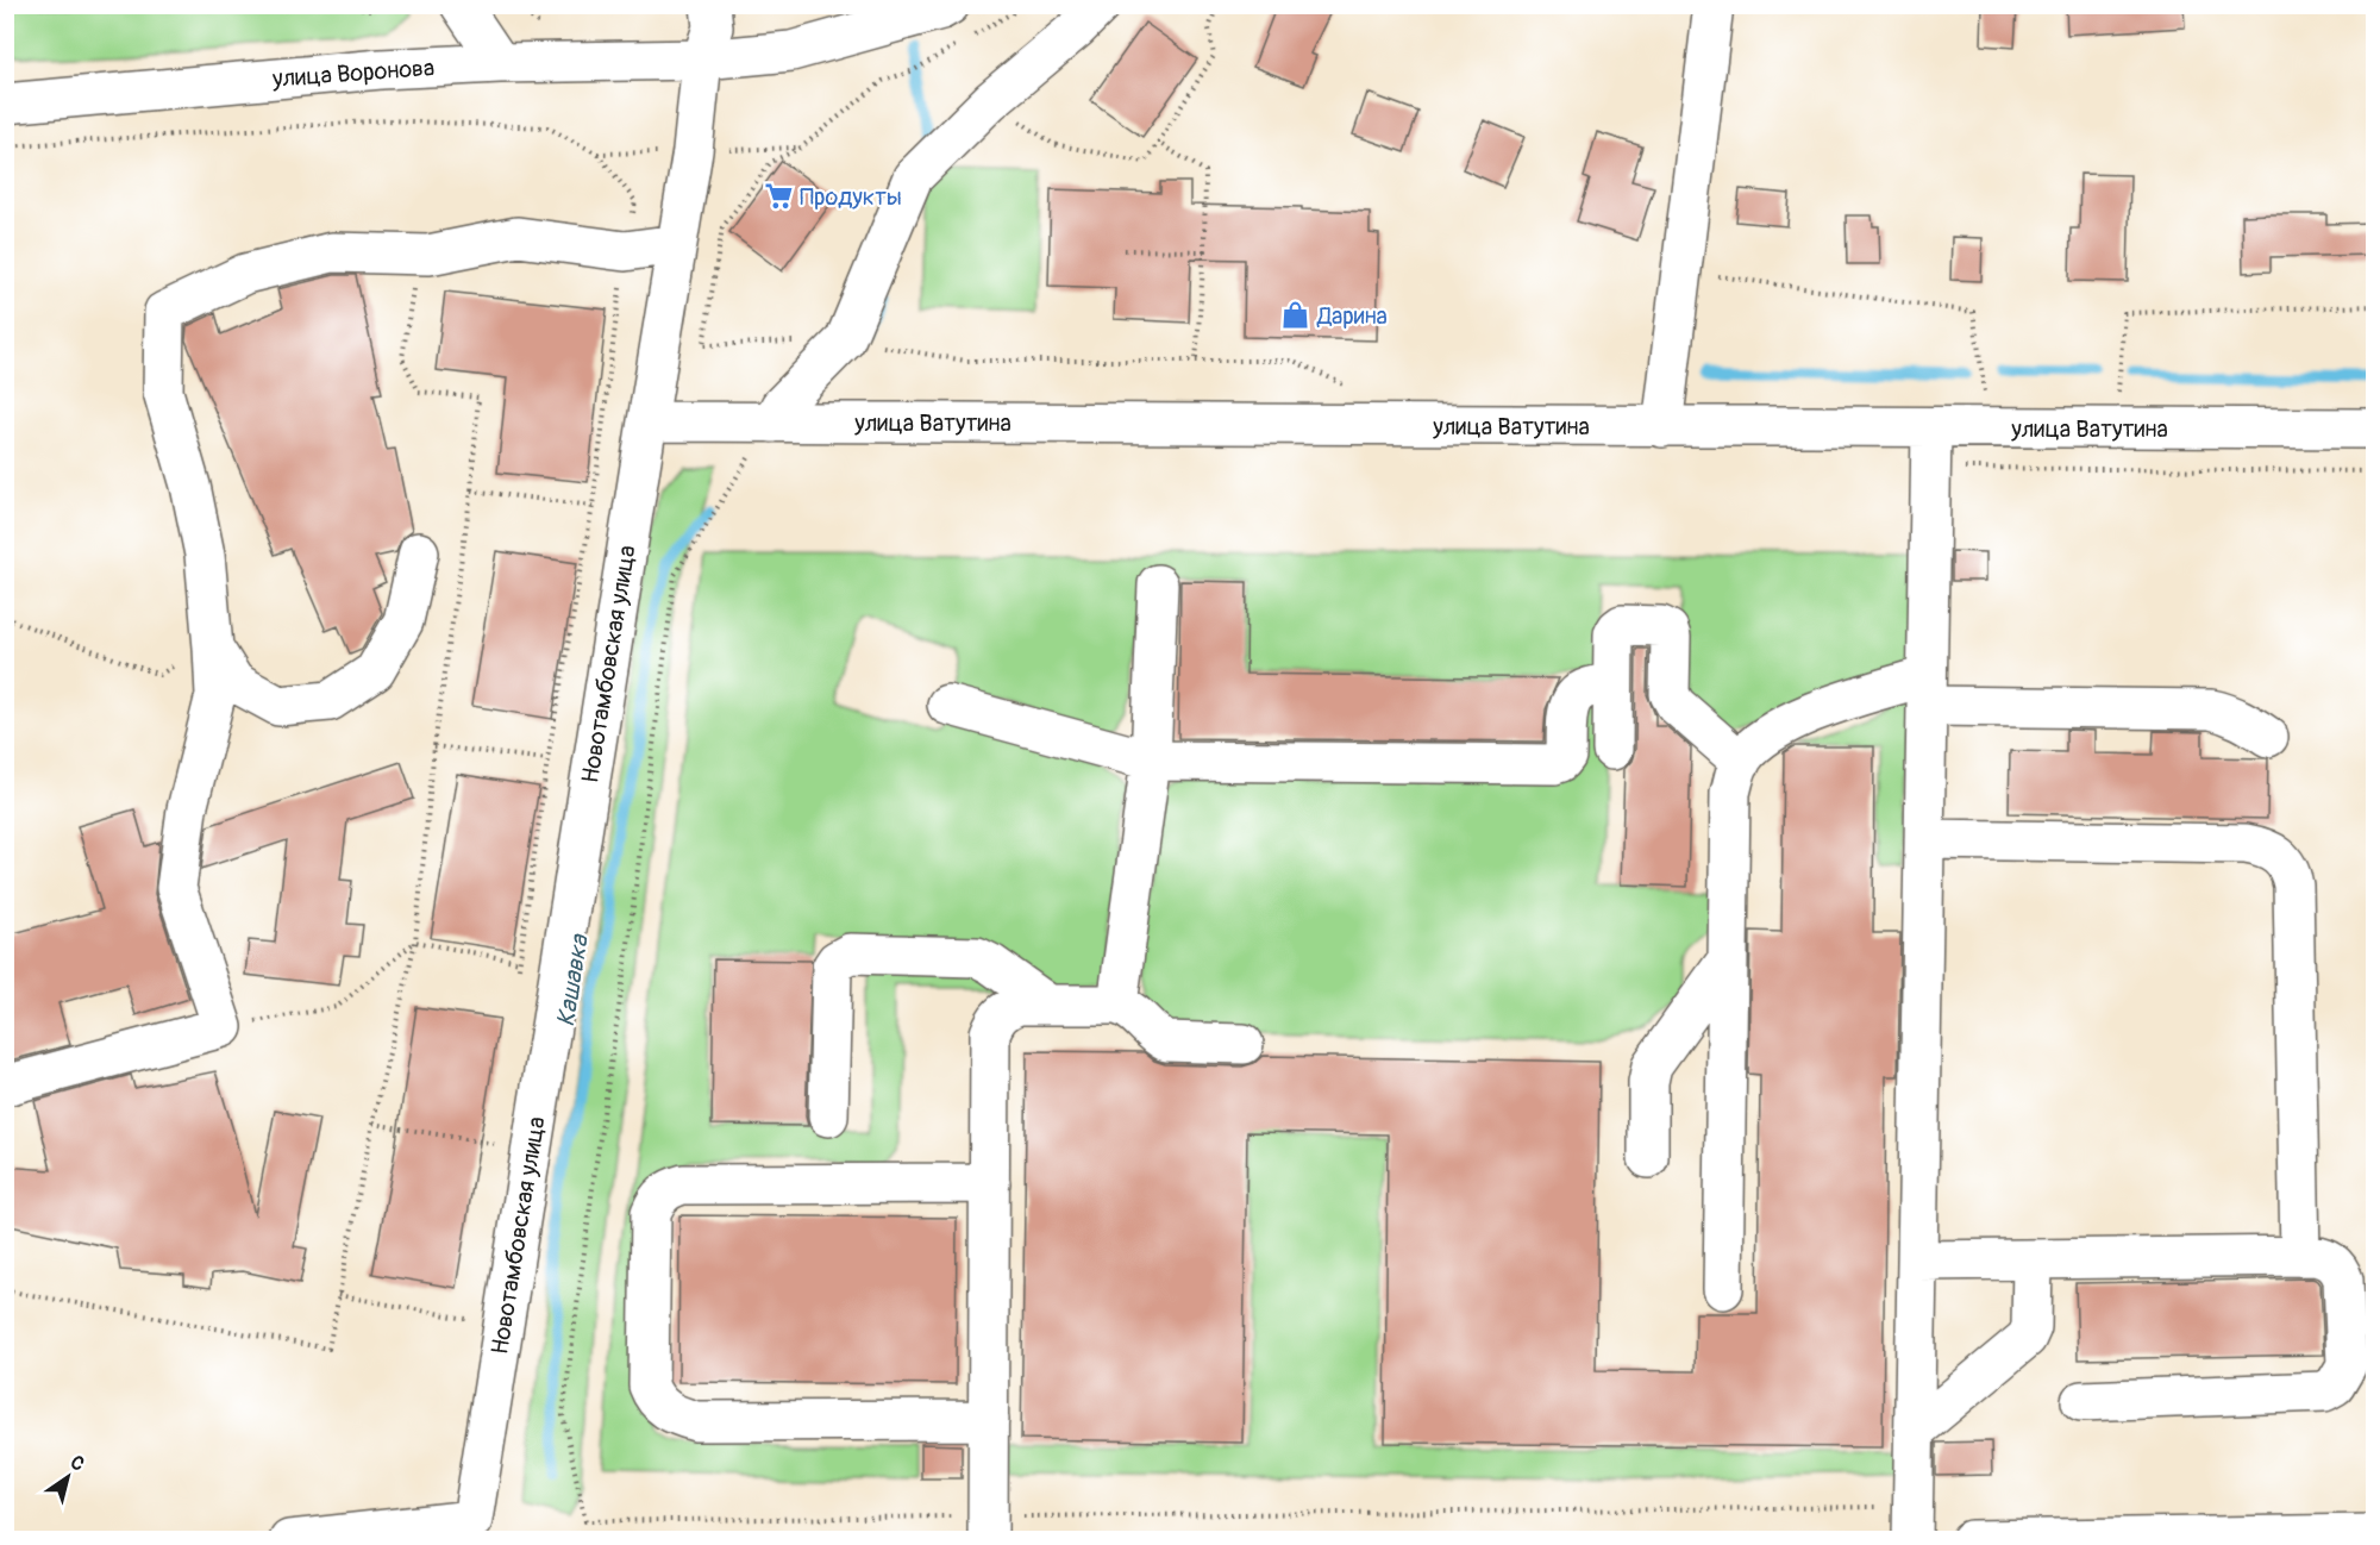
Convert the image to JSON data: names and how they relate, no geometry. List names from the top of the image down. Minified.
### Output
{"streets":{"street":["улица Воронова","улица Ватутина","Новотамбовская улица"]},"crossings":[["улица Воронова","Новотамбовская улица"],["улица Ватутина","Новотамбовская улица"]],"water":["Кашавка"],"places":{"supermarket":["Продукты"],"shop":["Дарина"]},"north":"top right"}
